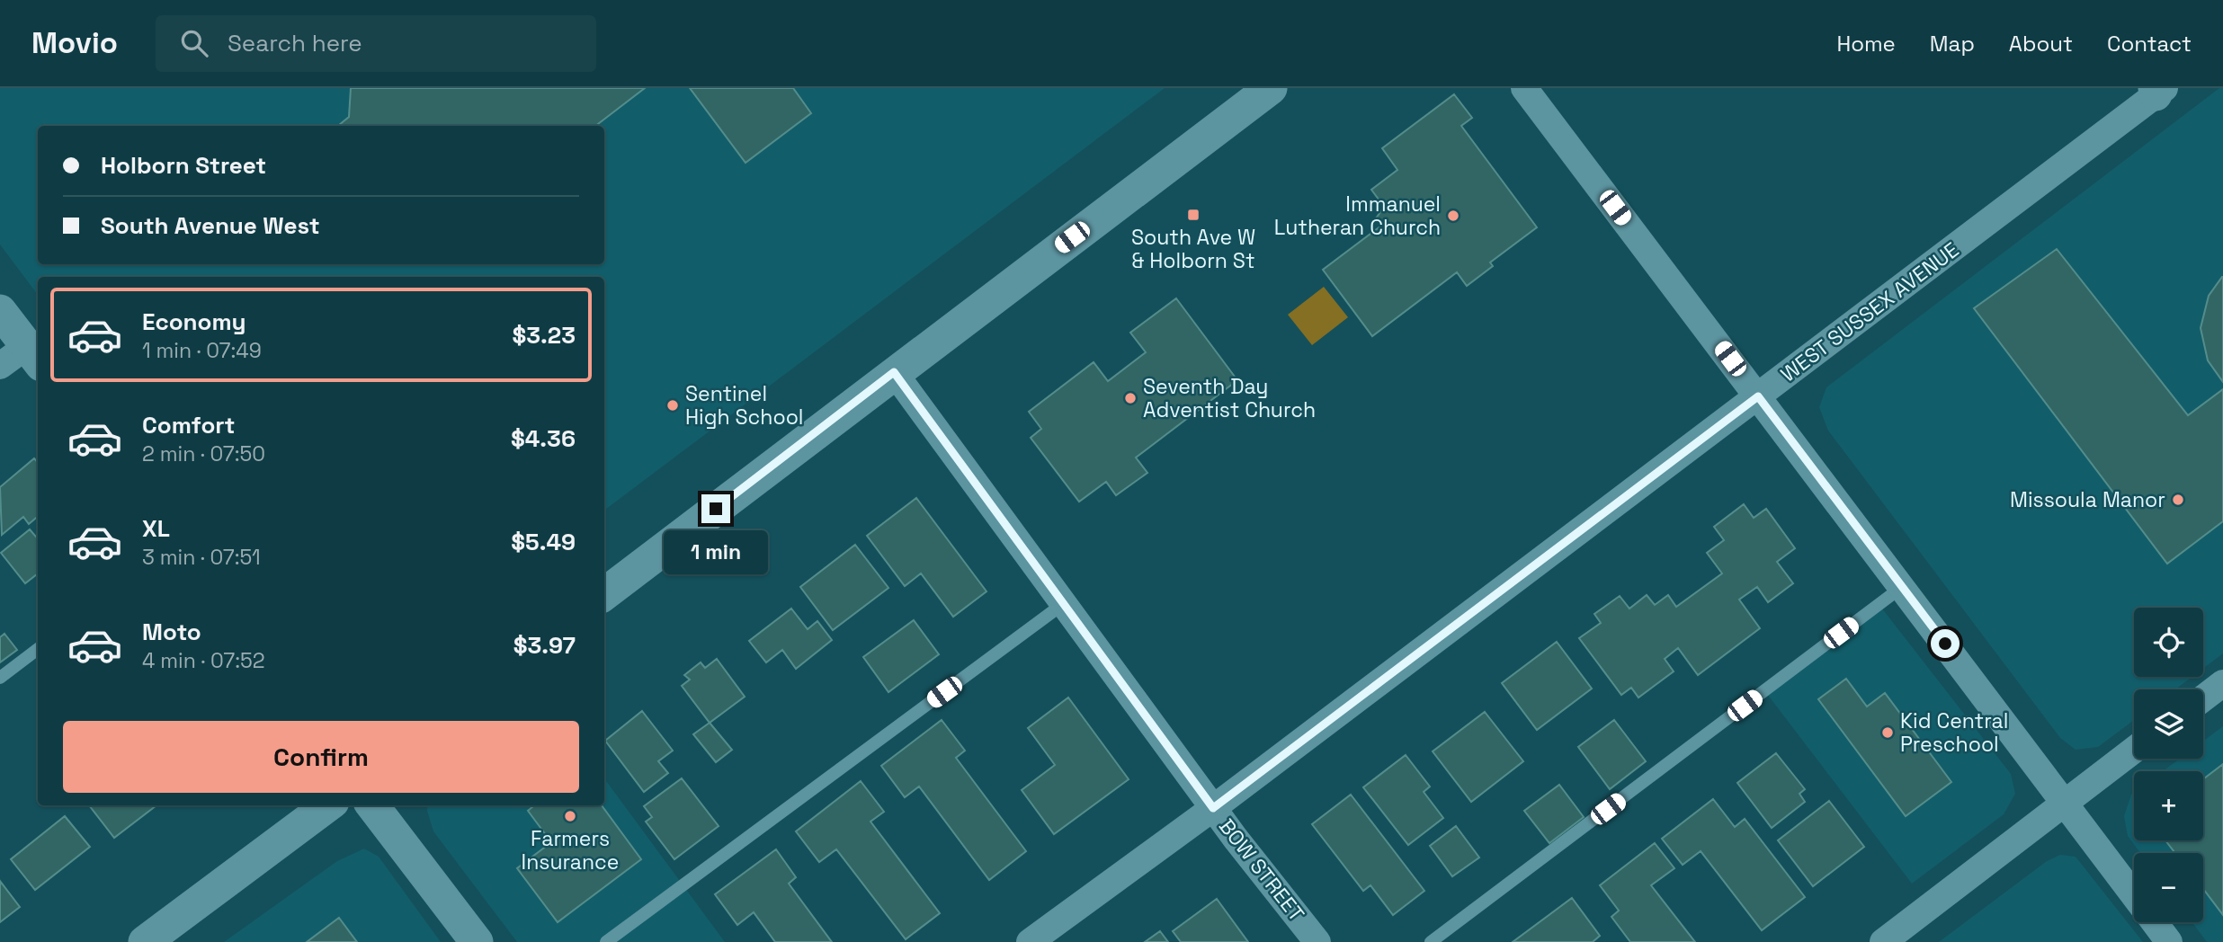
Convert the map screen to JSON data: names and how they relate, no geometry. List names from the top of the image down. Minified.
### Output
{"streets":{"street":["WEST SUSSEX AVENUE","BOW STREET"]},"crossings":[["WEST SUSSEX AVENUE","BOW STREET"]],"places":{"transit":["South Ave W & Holborn St"],"other":["Immanuel Lutheran Church","Seventh Day Adventist Church","Sentinel High School","Missoula Manor","Kid Central Preschool","Farmers Insurance"]},"page":{"header":"Movio","search":"Search here","nav":["Home","Map","About","Contact"],"banner":["Holborn Street","South Avenue West"],"list":[{"name":"Economy","note":"1 min · 07:49","value":"$3.23"},{"name":"Comfort","note":"2 min · 07:50","value":"$4.36"},{"name":"XL","note":"3 min · 07:51","value":"$5.49"},{"name":"Moto","note":"4 min · 07:52","value":"$3.97"}],"bubble":"1 min","map_buttons":["+","−"],"buttons":"Confirm"}}
